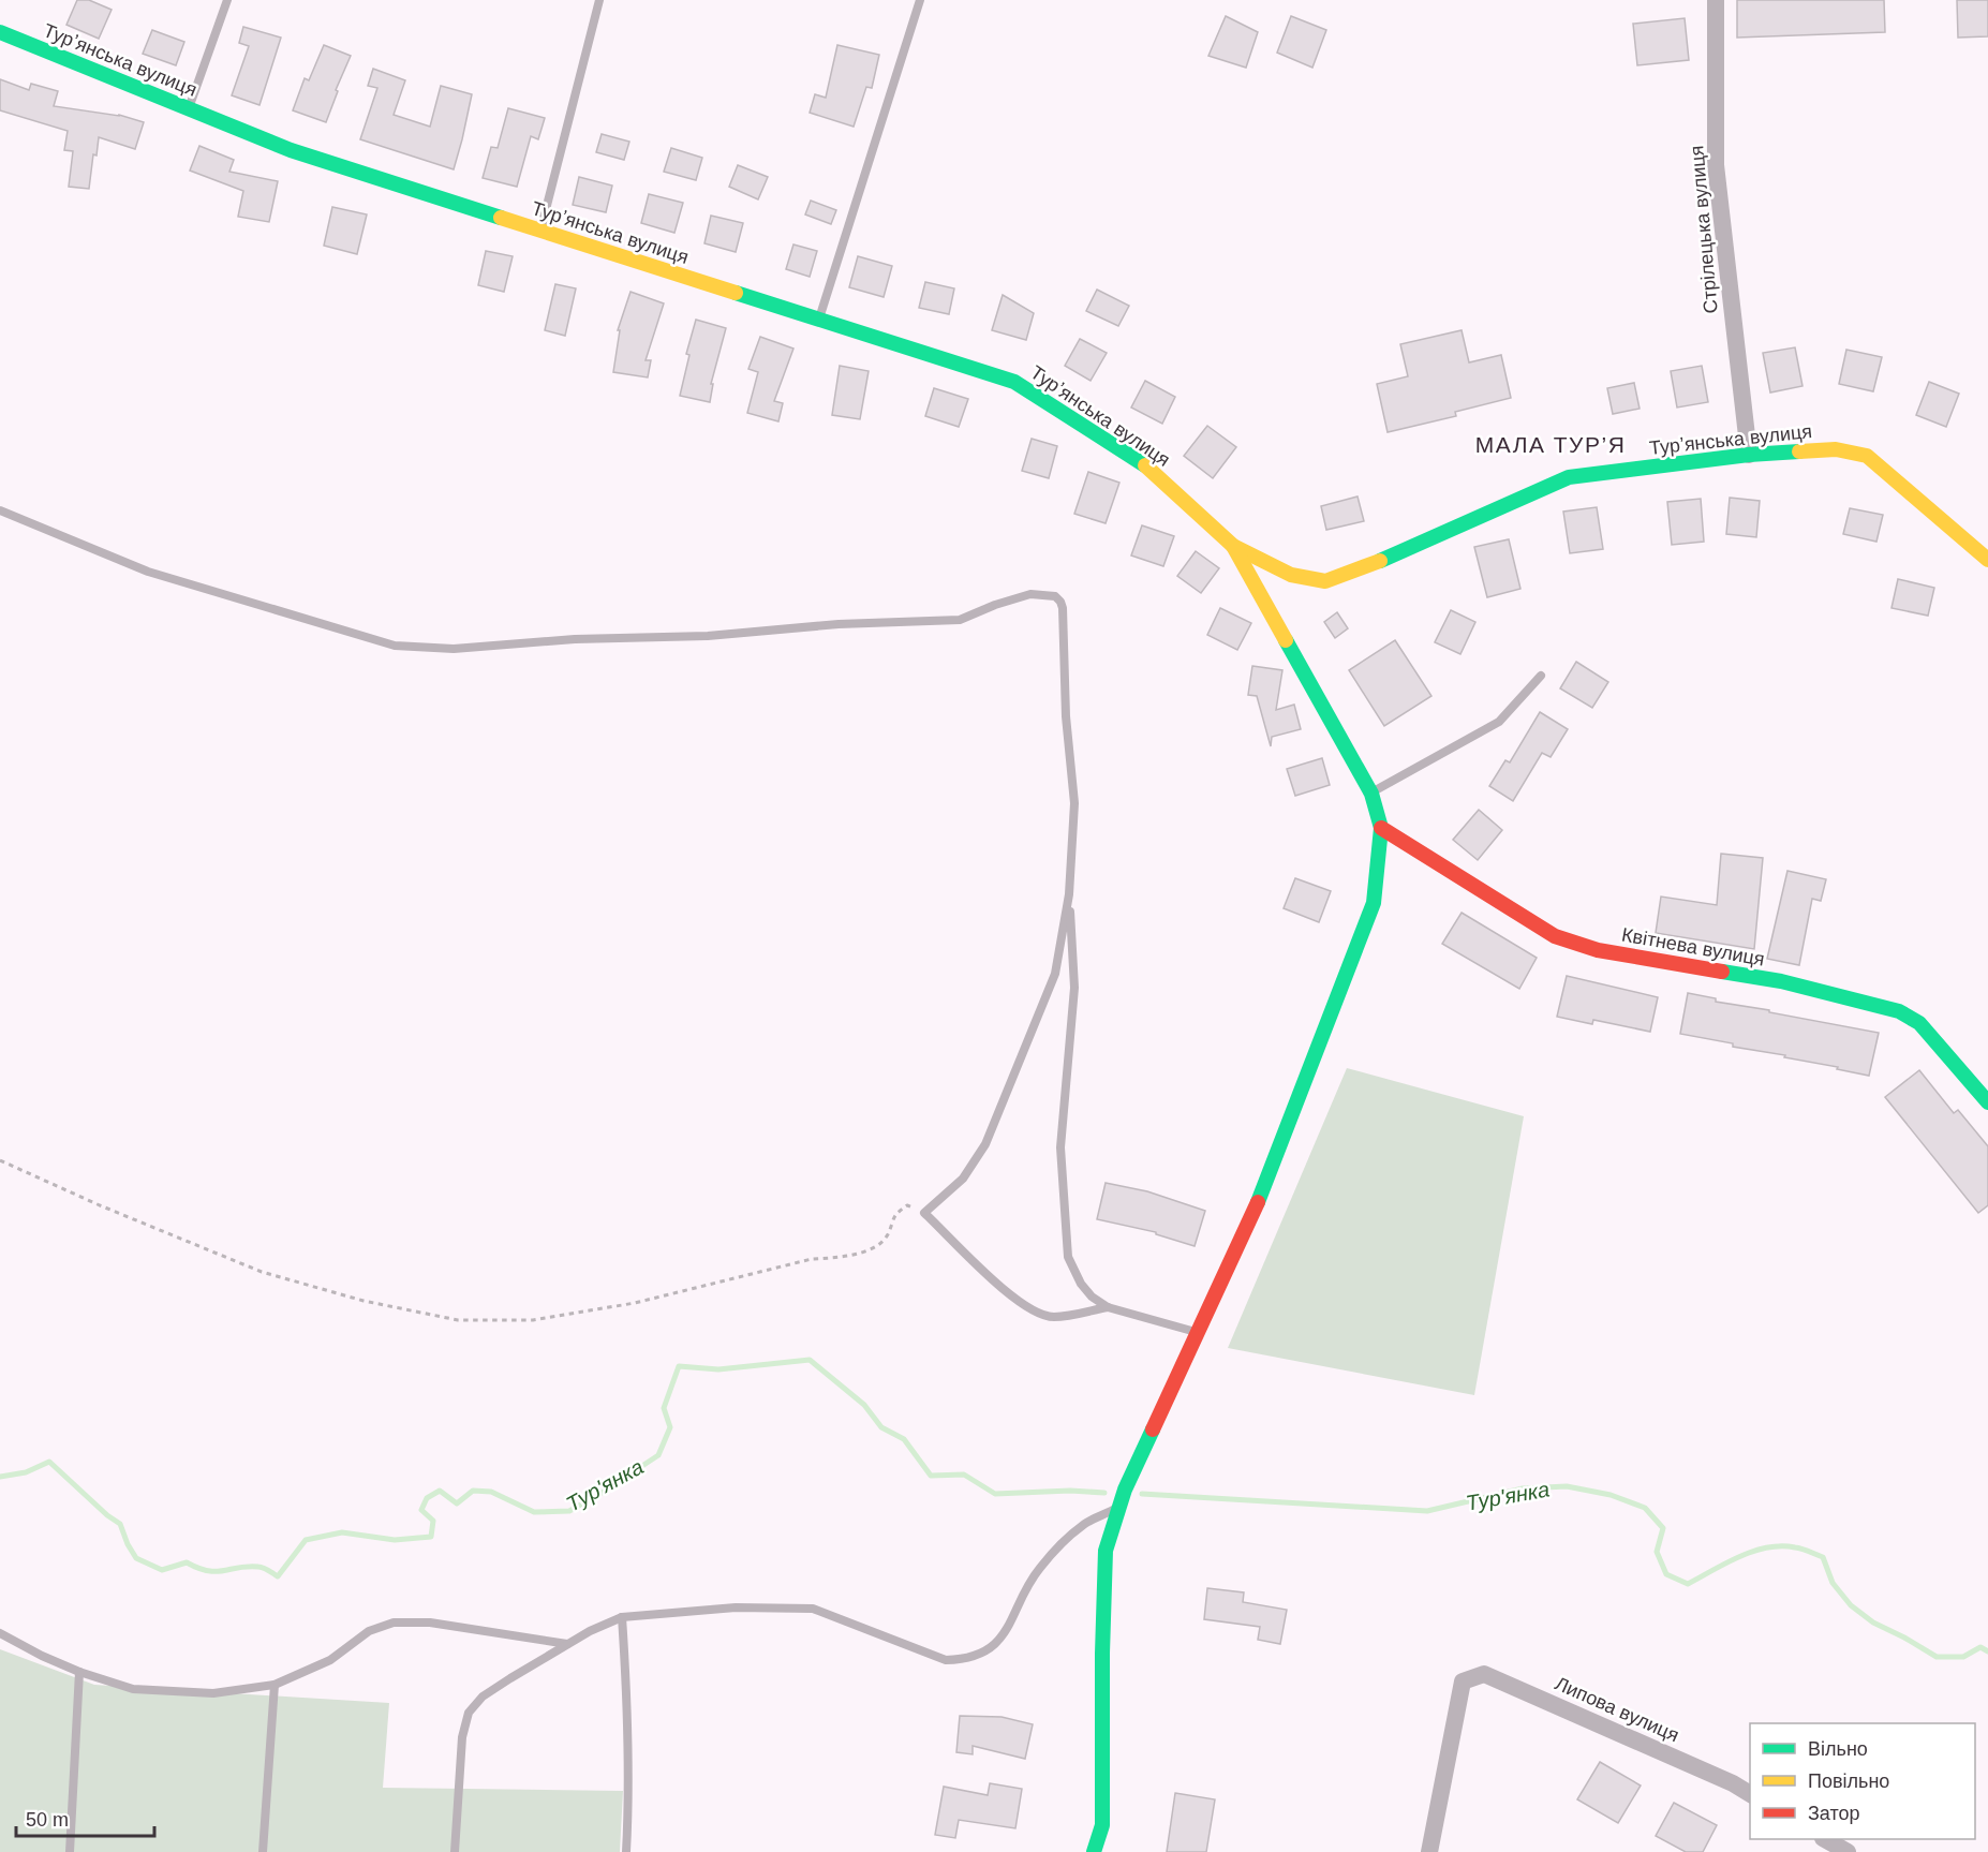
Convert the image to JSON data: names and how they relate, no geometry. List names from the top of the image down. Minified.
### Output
{"streets":{"street":["Турʼянська вулиця","Стрілецька вулиця","Квітнева вулиця","Липова вулиця"]},"crossings":[["Турʼянська вулиця","Стрілецька вулиця"]],"districts":["МАЛА ТУР’Я"],"water":["Тур'янка"],"legend":["Вільно","Повільно","Затор"],"scale_bar":"50 m"}
